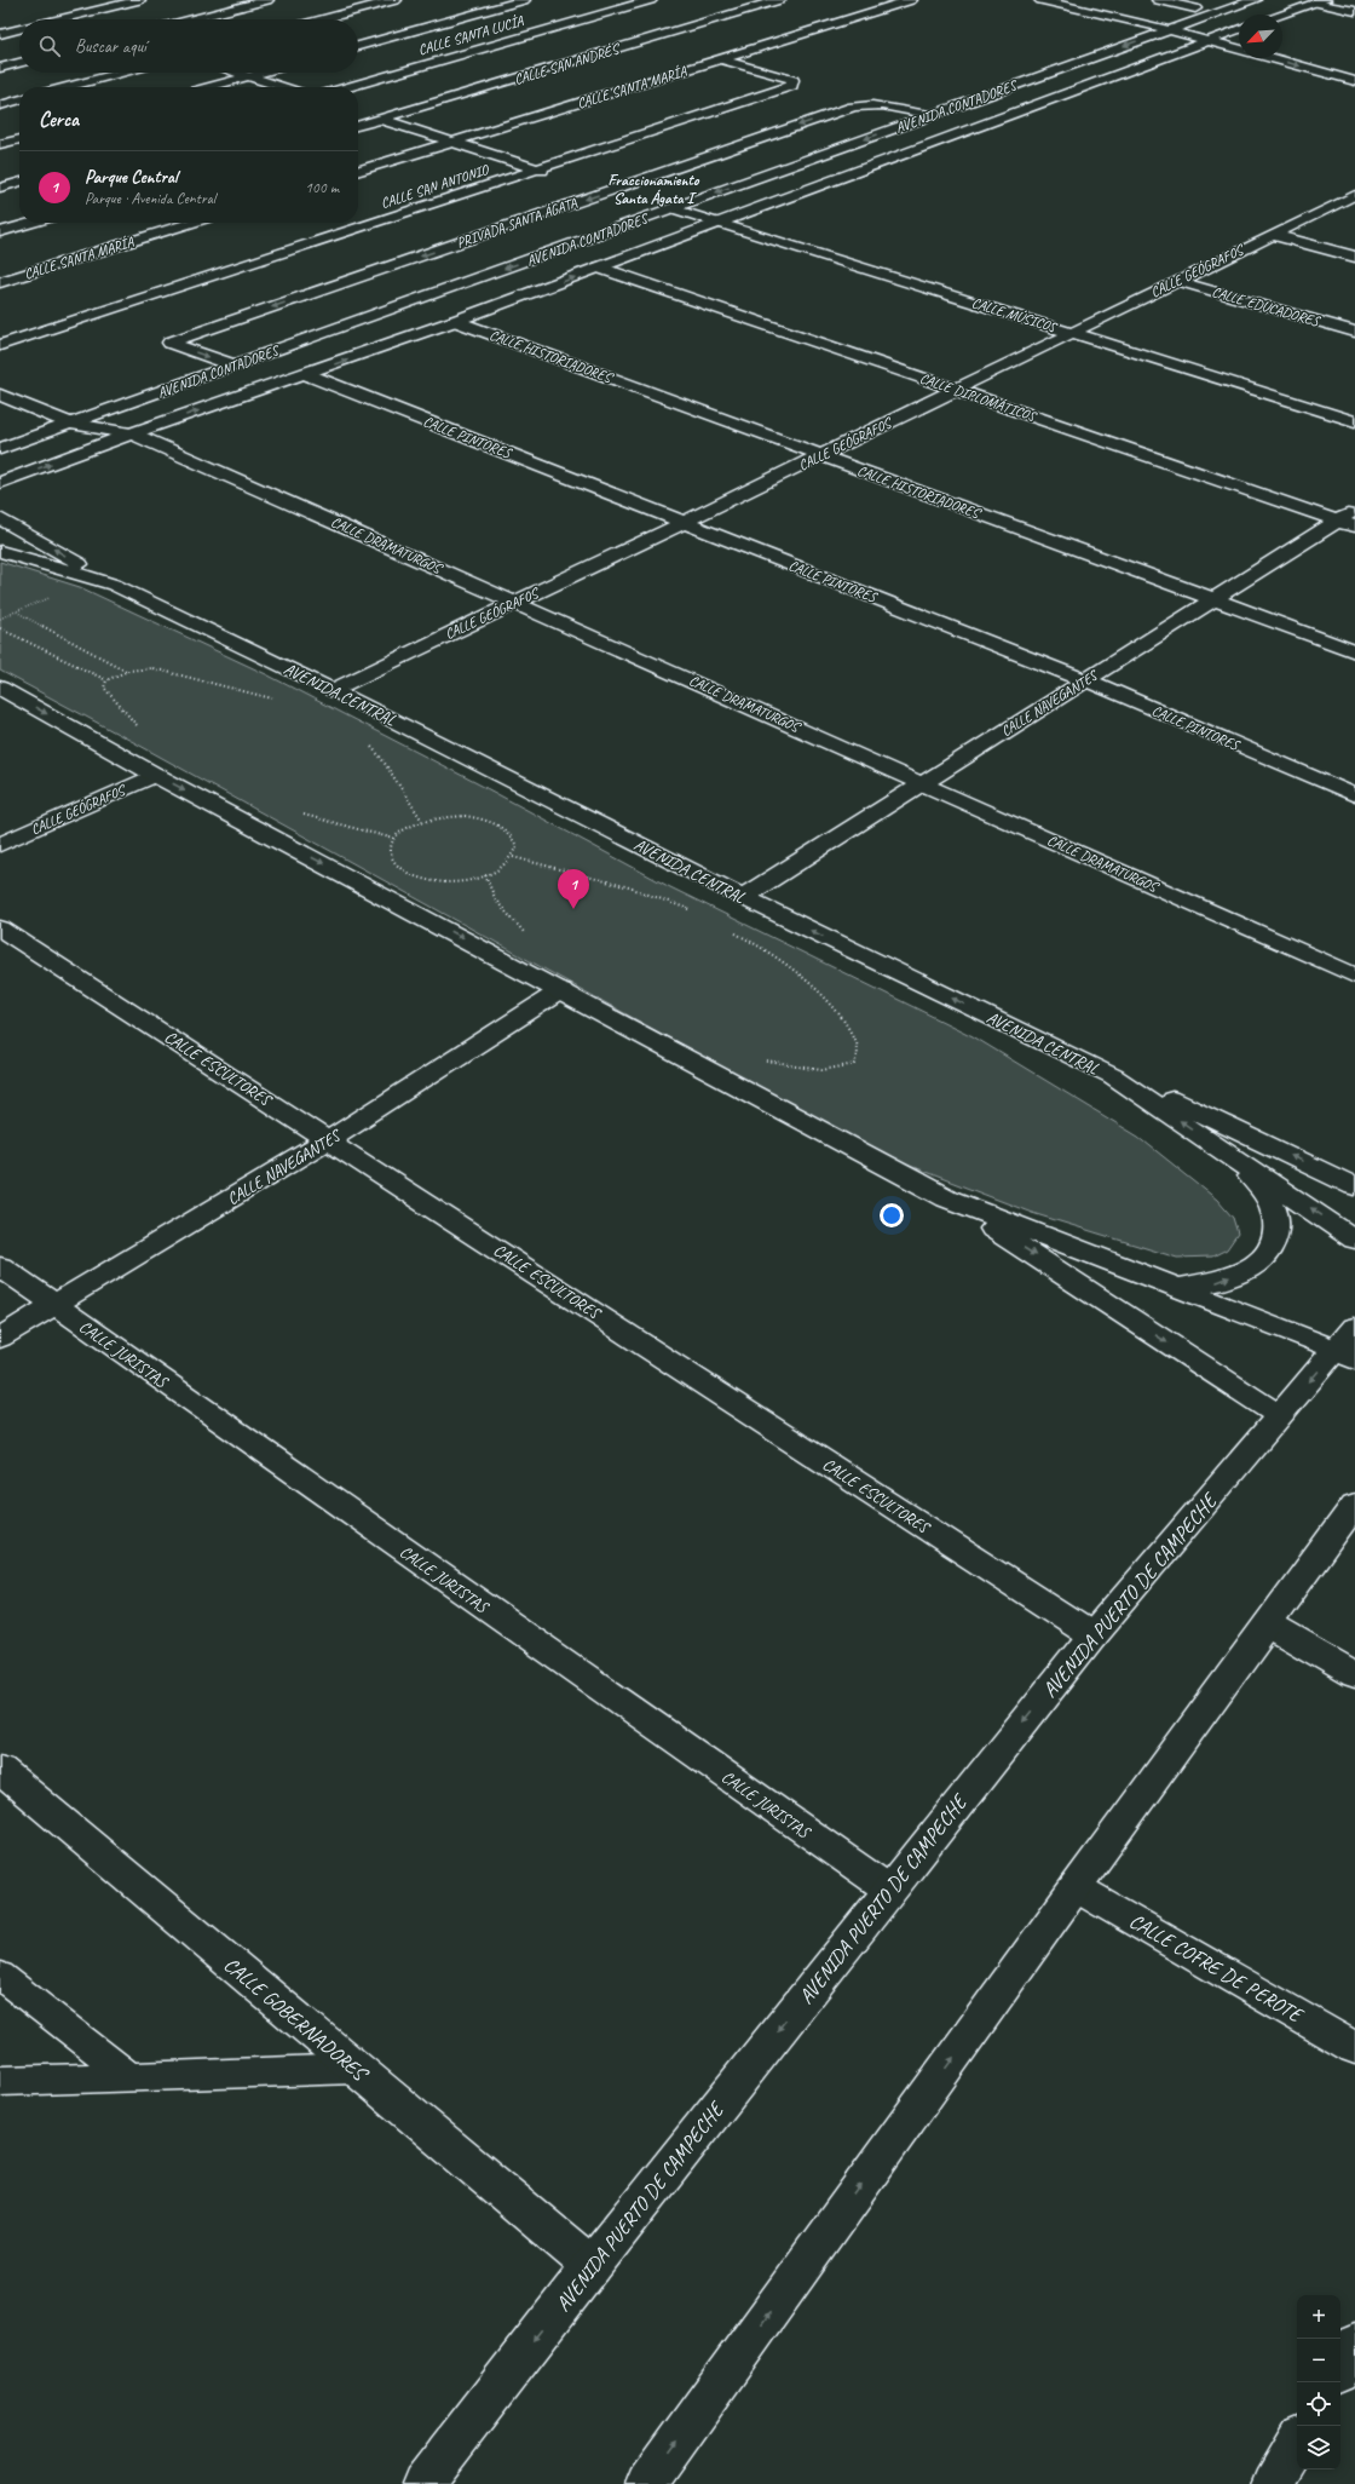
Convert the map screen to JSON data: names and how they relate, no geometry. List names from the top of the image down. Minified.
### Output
{"streets":{"street":["CALLE SANTA LUCÍA","CALLE SAN ANDRÉS","CALLE SANTA MARÍA","AVENIDA CONTADORES","CALLE SAN ANTONIO","PRIVADA SANTA ÁGATA","CALLE GEÓGRAFOS","CALLE EDUCADORES","CALLE MÚSICOS","CALLE HISTORIADORES","CALLE DIPLOMÁTICOS","CALLE PINTORES","CALLE DRAMATURGOS","AVENIDA CENTRAL","CALLE NAVEGANTES","CALLE ESCULTORES","CALLE JURISTAS","AVENIDA PUERTO DE CAMPECHE","CALLE COFRE DE PEROTE","CALLE GOBERNADORES"]},"crossings":[["CALLE SANTA MARÍA","CALLE SAN ANTONIO"],["AVENIDA CONTADORES","PRIVADA SANTA ÁGATA"],["AVENIDA CONTADORES","CALLE MÚSICOS"],["AVENIDA CONTADORES","CALLE HISTORIADORES"],["AVENIDA CONTADORES","CALLE DIPLOMÁTICOS"],["AVENIDA CONTADORES","CALLE PINTORES"],["AVENIDA CONTADORES","CALLE DRAMATURGOS"],["CALLE GEÓGRAFOS","CALLE EDUCADORES"],["CALLE GEÓGRAFOS","CALLE MÚSICOS"],["CALLE GEÓGRAFOS","CALLE HISTORIADORES"],["CALLE GEÓGRAFOS","CALLE DIPLOMÁTICOS"],["CALLE GEÓGRAFOS","CALLE PINTORES"],["CALLE GEÓGRAFOS","CALLE DRAMATURGOS"],["CALLE GEÓGRAFOS","AVENIDA CENTRAL"],["CALLE HISTORIADORES","CALLE NAVEGANTES"],["CALLE DIPLOMÁTICOS","CALLE NAVEGANTES"],["CALLE PINTORES","CALLE NAVEGANTES"],["CALLE DRAMATURGOS","CALLE NAVEGANTES"],["AVENIDA CENTRAL","CALLE NAVEGANTES"],["CALLE NAVEGANTES","CALLE ESCULTORES"],["CALLE NAVEGANTES","CALLE JURISTAS"],["CALLE ESCULTORES","AVENIDA PUERTO DE CAMPECHE"],["CALLE JURISTAS","AVENIDA PUERTO DE CAMPECHE"],["AVENIDA PUERTO DE CAMPECHE","CALLE GOBERNADORES"]],"districts":["Fraccionamiento Santa Ágata I"],"north":"bottom left","page":{"search":"Buscar aquí","heading":"Cerca","list":[{"mark":"1","name":"Parque Central","note":"Parque · Avenida Central","value":"100 m"}],"pins":"1","map_buttons":["+","−"]}}
